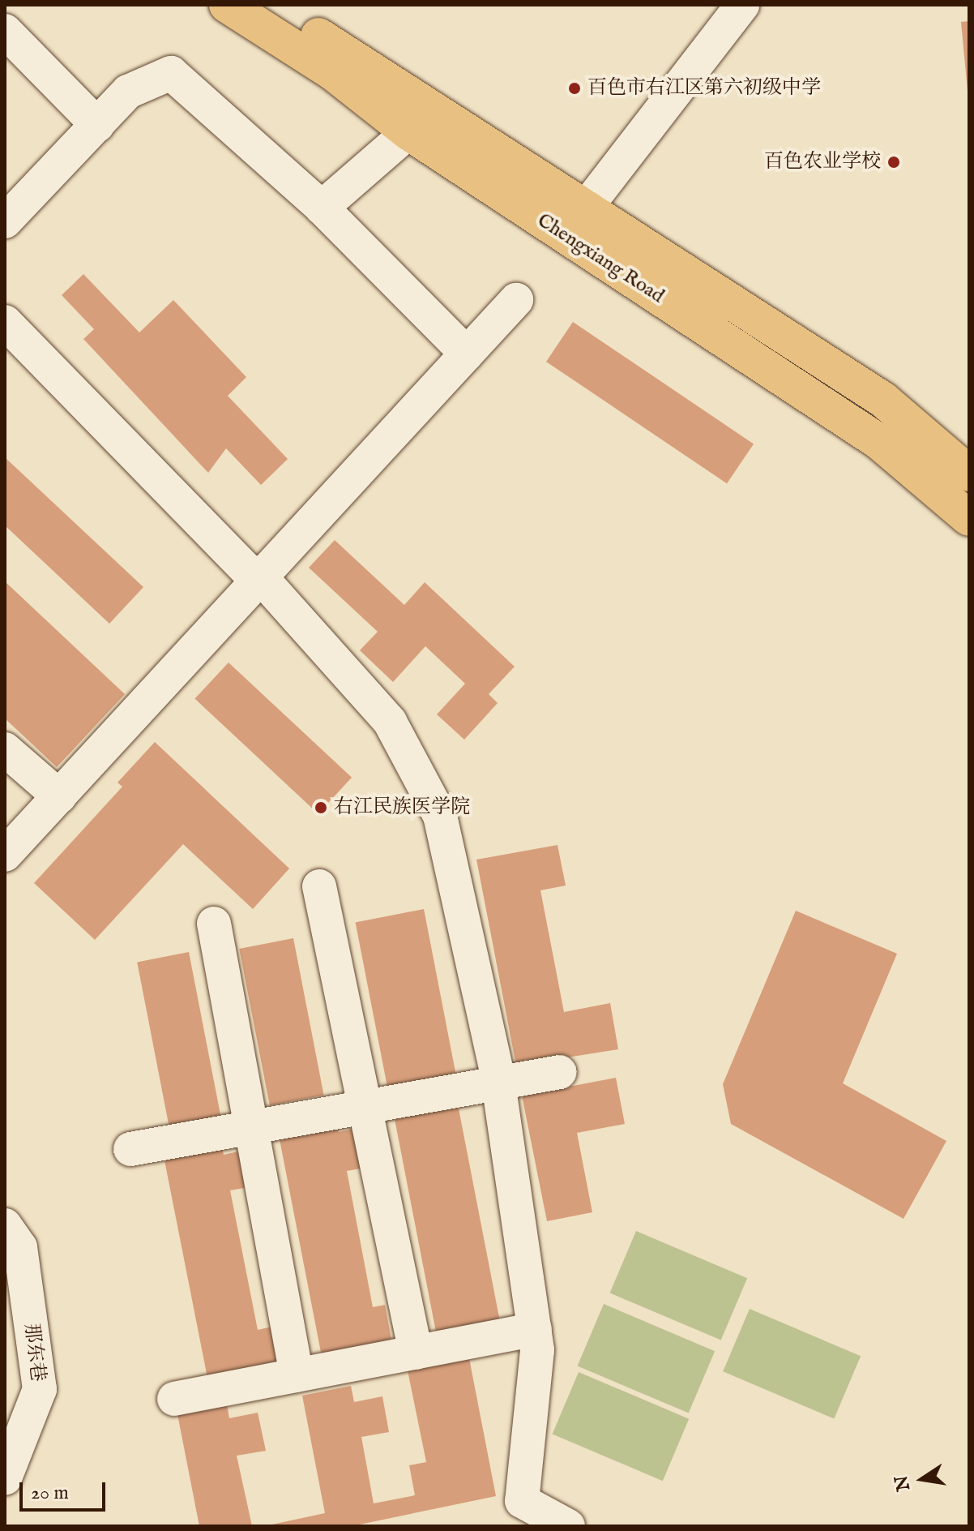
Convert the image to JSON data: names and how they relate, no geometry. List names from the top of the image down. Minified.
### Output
{"streets":{"main road":["Chengxiang Road"],"street":["那东巷"]},"places":["百色市右江区第六初级中学","百色农业学校","右江民族医学院"],"scale_bar":"20 m","north":"left"}
